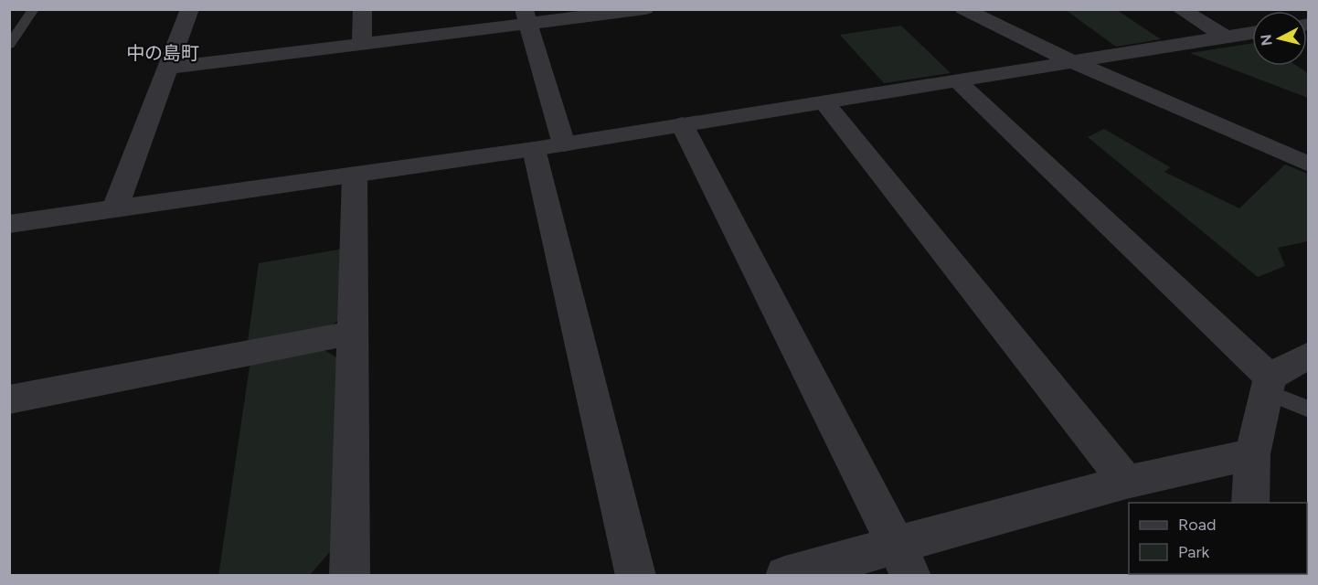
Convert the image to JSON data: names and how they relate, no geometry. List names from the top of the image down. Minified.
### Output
{"districts":["中の島町"],"legend":["Road","Park"],"north":"left"}
